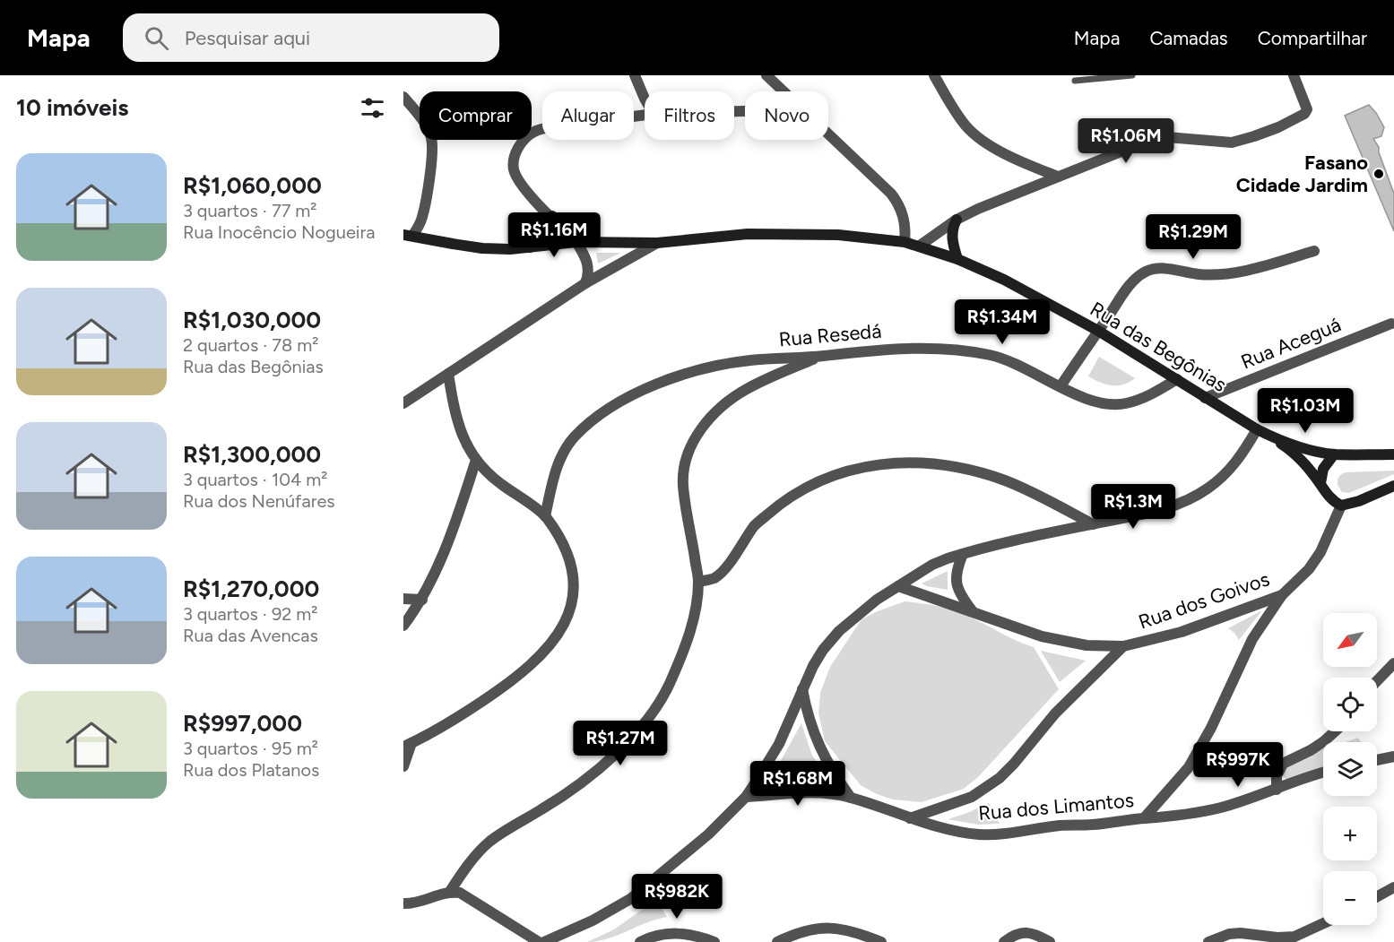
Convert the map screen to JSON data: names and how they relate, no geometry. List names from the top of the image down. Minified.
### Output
{"streets":{"main road":["Rua das Begônias"],"street":["Rua Resedá","Rua Aceguá","Rua dos Goivos","Rua dos Limantos"]},"crossings":[["Rua Resedá","Rua das Begônias"],["Rua Aceguá","Rua das Begônias"],["Rua das Begônias","Rua dos Goivos"],["Rua dos Goivos","Rua dos Limantos"]],"places":["Fasano Cidade Jardim"],"north":"bottom left","page":{"header":"Mapa","search":"Pesquisar aqui","nav":["Mapa","Camadas","Compartilhar"],"heading":"10 imóveis","chip":["Comprar","Alugar","Filtros","Novo"],"price":["R$1.06M","R$1.16M","R$1.29M","R$1.34M","R$1.03M","R$1.3M","R$1.27M","R$997K","R$1.68M","R$982K"],"list":[{"name":"R$1,060,000","note":"3 quartos · 77 m² · Rua Inocêncio Nogueira"},{"name":"R$1,030,000","note":"2 quartos · 78 m² · Rua das Begônias"},{"name":"R$1,300,000","note":"3 quartos · 104 m² · Rua dos Nenúfares"},{"name":"R$1,270,000","note":"3 quartos · 92 m² · Rua das Avencas"},{"name":"R$997,000","note":"3 quartos · 95 m² · Rua dos Platanos"}],"map_buttons":["+","−"]}}
